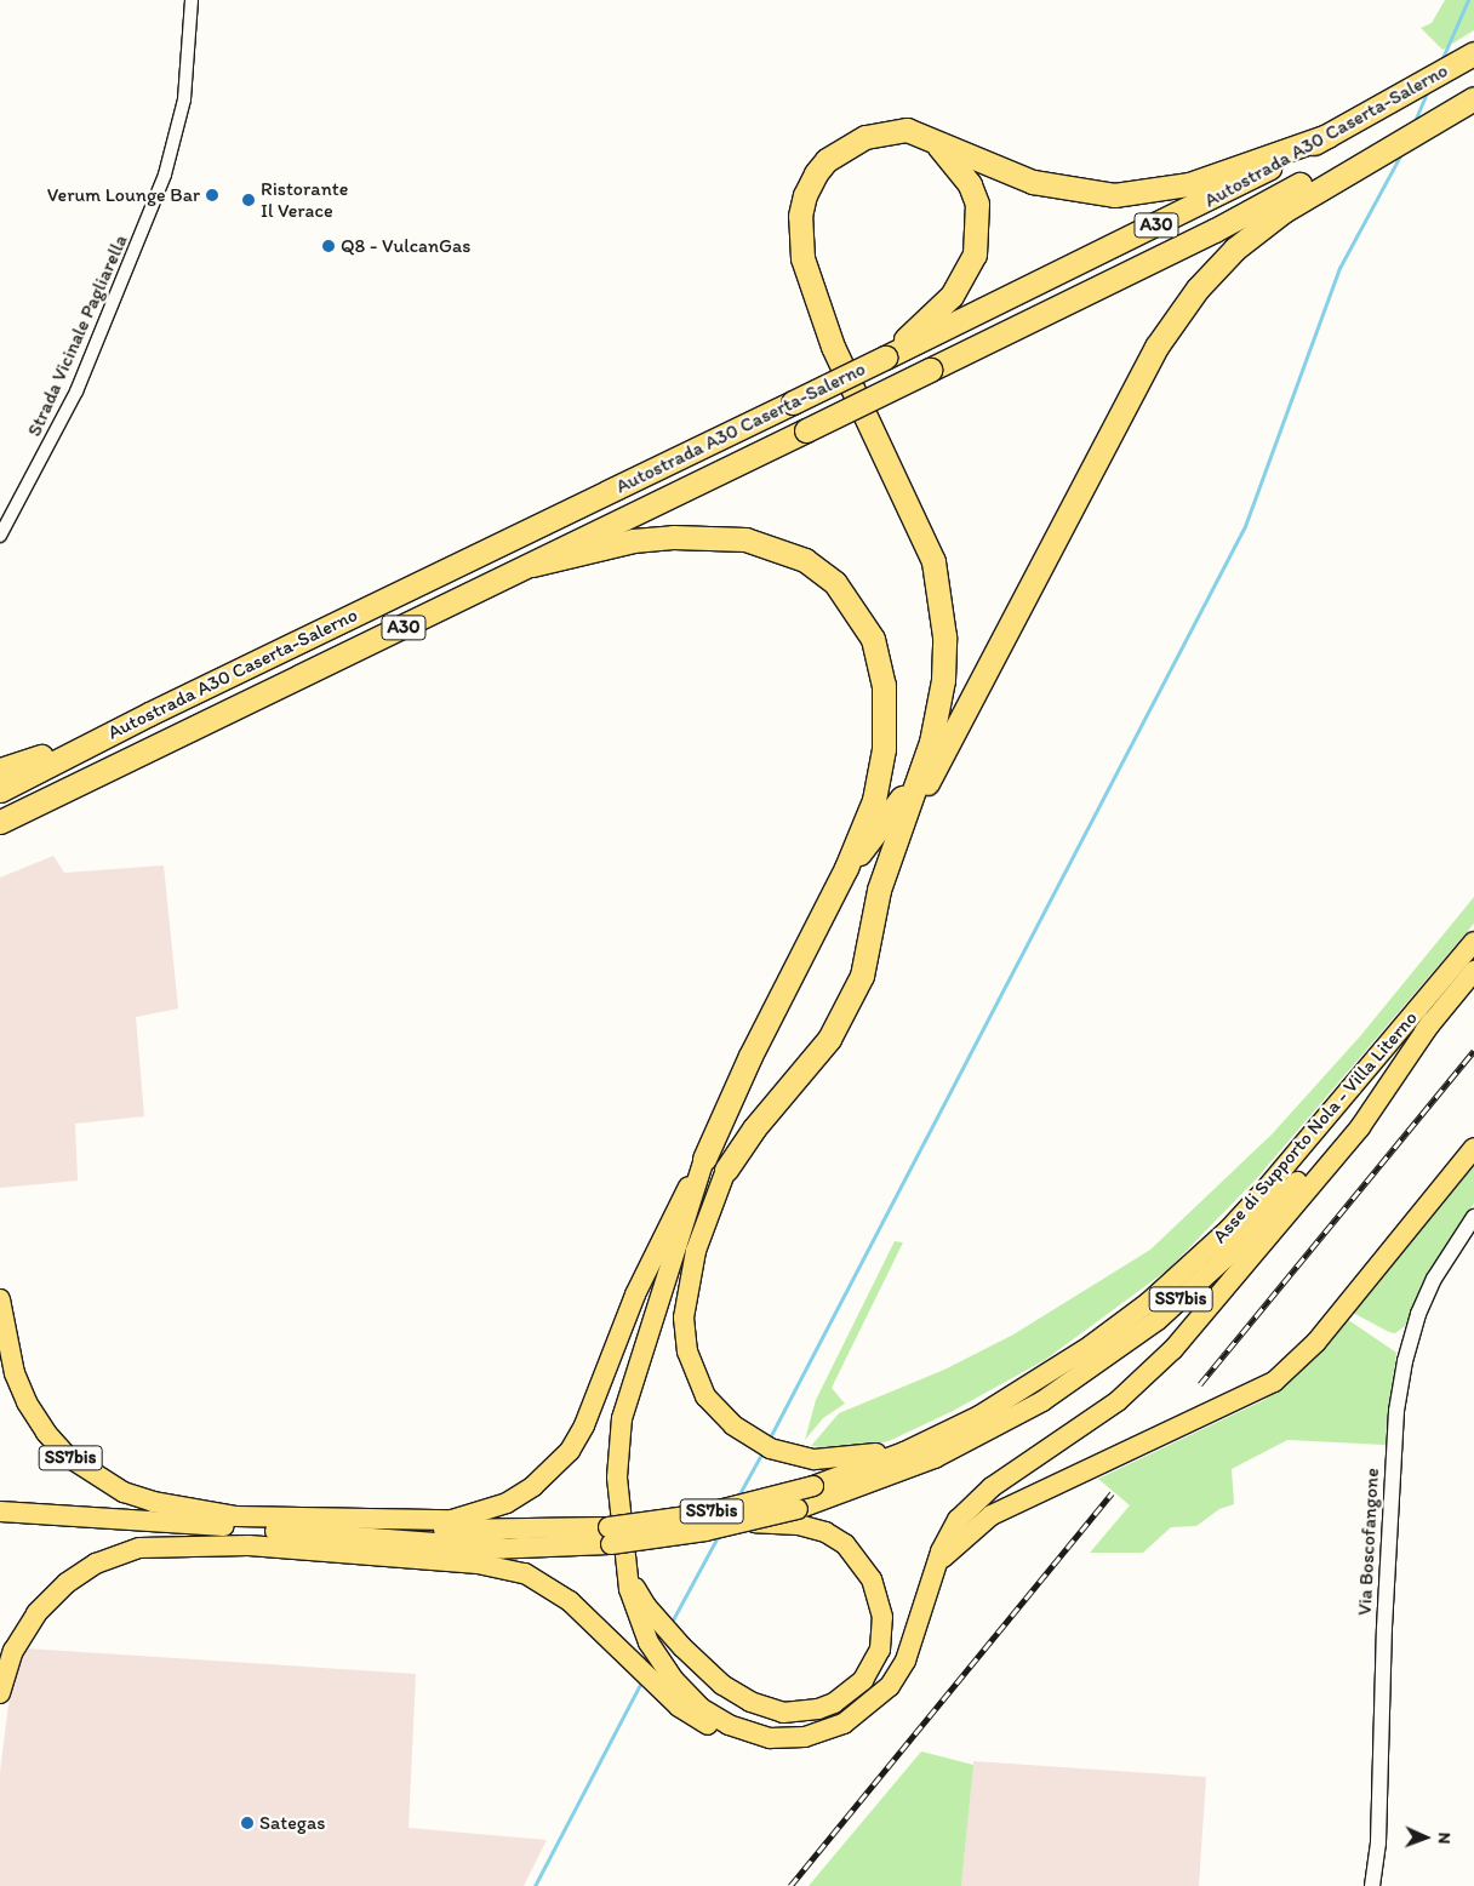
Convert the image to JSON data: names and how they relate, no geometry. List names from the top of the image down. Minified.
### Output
{"streets":{"highway":["Autostrada A30 Caserta-Salerno","A30","Asse di Supporto Nola - Villa Literno","SS7bis"],"street":["Strada Vicinale Pagliarella","Via Boscofangone"]},"crossings":[["Asse di Supporto Nola - Villa Literno","SS7bis"]],"places":["Verum Lounge Bar","Ristorante Il Verace","Q8 - VulcanGas","Sategas"],"north":"right"}
